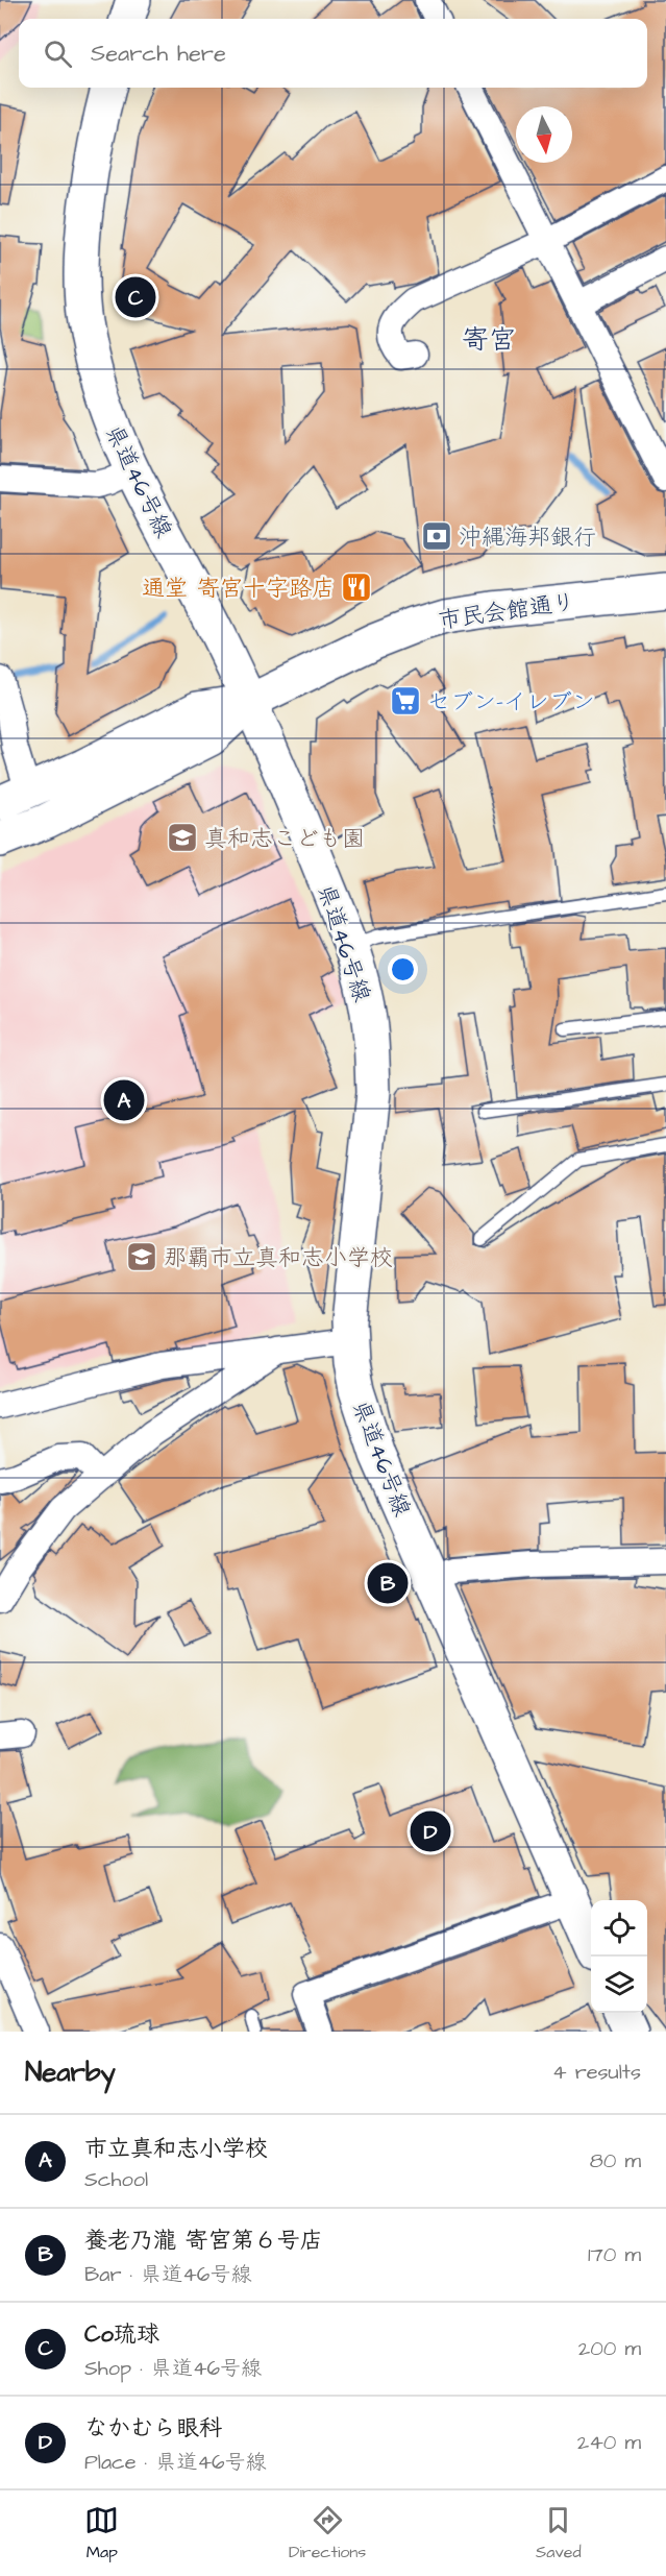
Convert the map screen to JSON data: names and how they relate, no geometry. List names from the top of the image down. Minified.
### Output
{"streets":{"main road":["県道46号線","市民会館通り"]},"crossings":[["県道46号線","市民会館通り"]],"districts":["寄宮"],"places":{"bank":["沖縄海邦銀行"],"restaurant":["通堂 寄宮十字路店"],"supermarket":["セブン-イレブン"],"school or university":["真和志こども園","那覇市立真和志小学校"]},"north":"bottom","page":{"search":"Search here","pins":["C","A","B","D"],"heading":["Nearby","4 results"],"list":[{"mark":"A","name":"市立真和志小学校","note":"School","value":"80 m"},{"mark":"B","name":"養老乃瀧 寄宮第６号店","note":"Bar · 県道46号線","value":"170 m"},{"mark":"C","name":"Co琉球","note":"Shop · 県道46号線","value":"200 m"},{"mark":"D","name":"なかむら眼科","note":"Place · 県道46号線","value":"240 m"}],"nav":["Map","Directions","Saved"]}}
